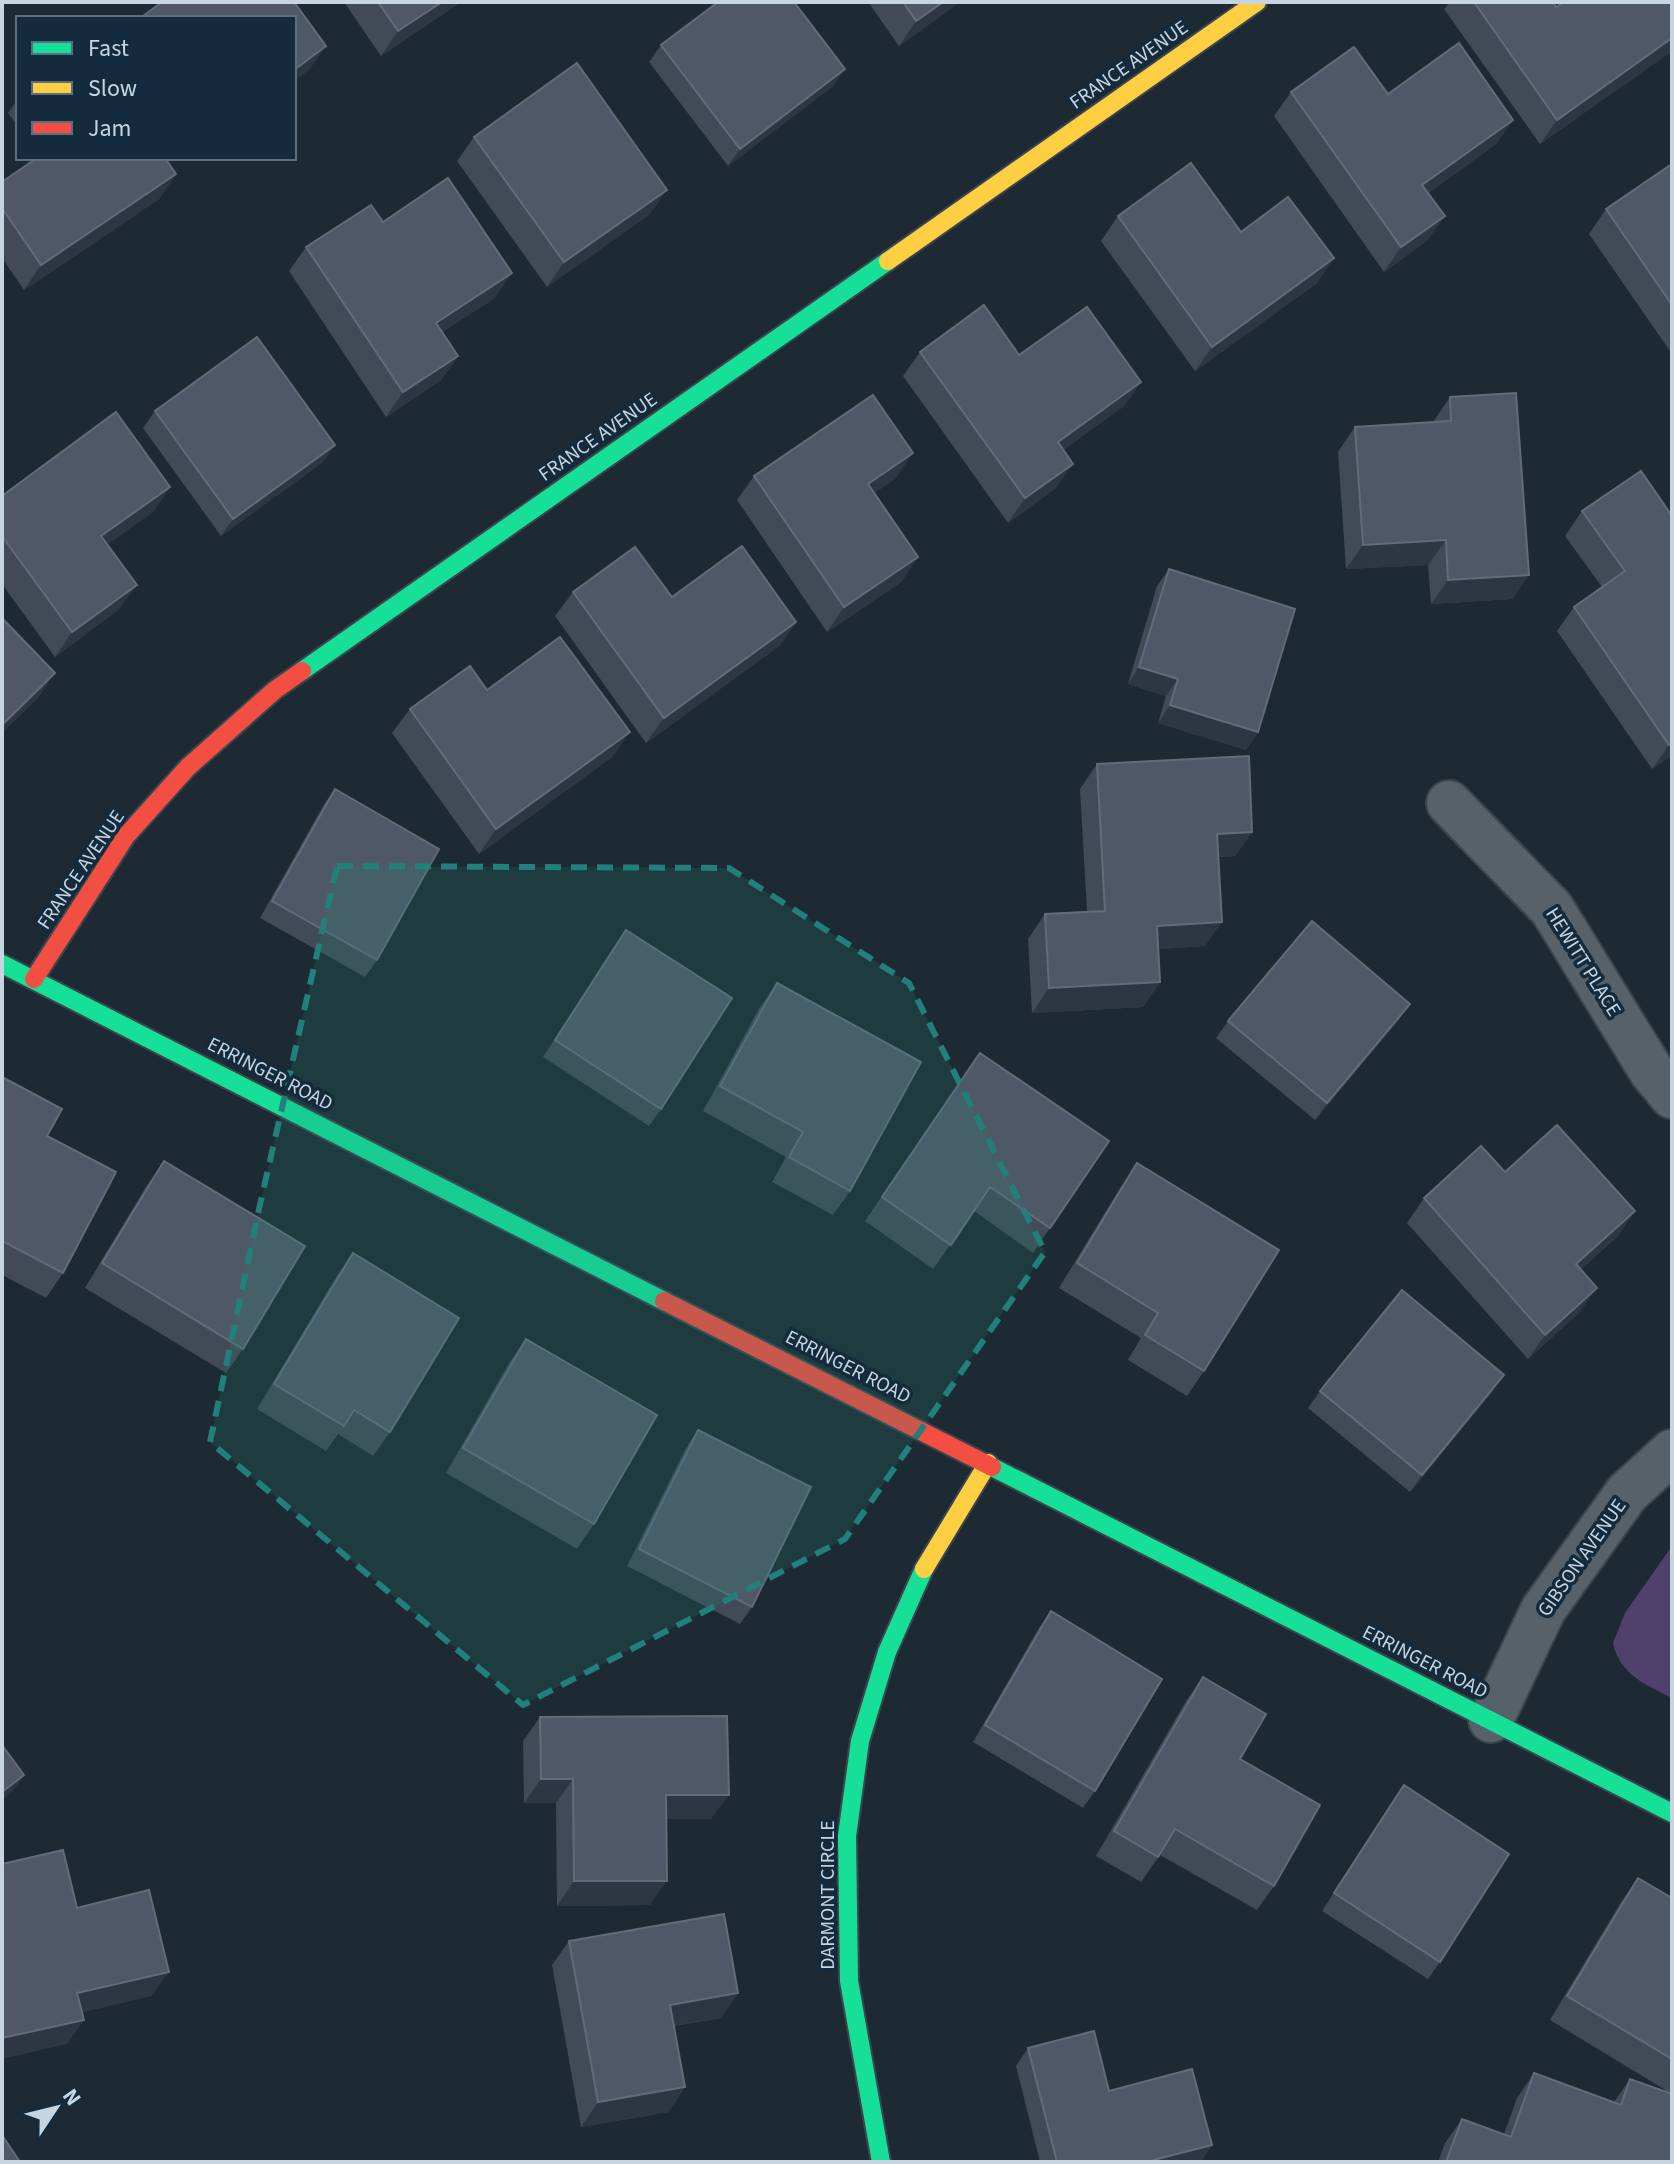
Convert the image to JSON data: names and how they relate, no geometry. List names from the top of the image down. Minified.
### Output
{"streets":{"street":["FRANCE AVENUE","HEWITT PLACE","ERRINGER ROAD","GIBSON AVENUE","DARMONT CIRCLE"]},"crossings":[["FRANCE AVENUE","ERRINGER ROAD"],["ERRINGER ROAD","GIBSON AVENUE"],["ERRINGER ROAD","DARMONT CIRCLE"]],"legend":["Fast","Slow","Jam"],"north":"top right"}
